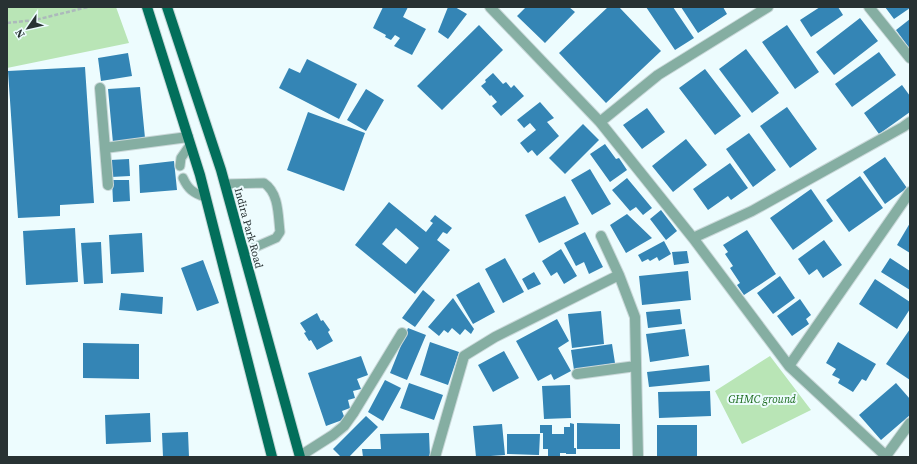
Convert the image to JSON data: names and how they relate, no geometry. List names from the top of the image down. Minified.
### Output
{"streets":{"main road":["Indira Park Road"]},"parks":["GHMC ground"],"north":"bottom left"}
